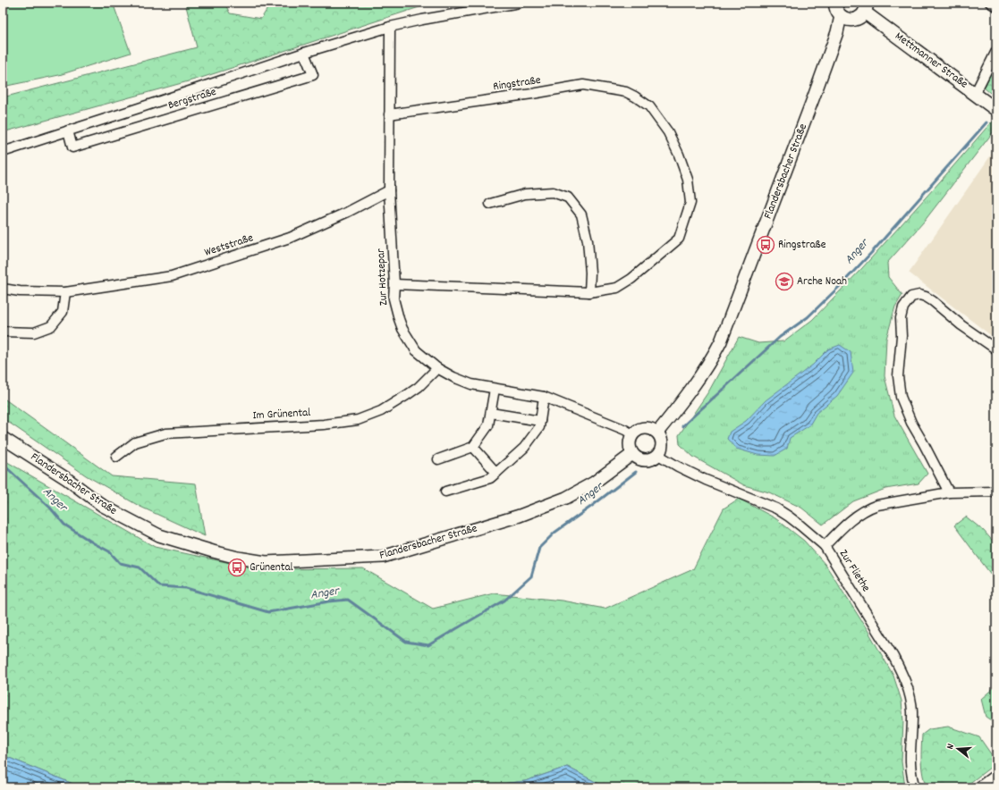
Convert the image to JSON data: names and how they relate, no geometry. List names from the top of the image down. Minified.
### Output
{"streets":{"main road":["Mettmanner Straße"],"street":["Ringstraße","Bergstraße","Flandersbacher Straße","Weststraße","Zur Hotzepar","Im Grünental","Zur Fliethe"]},"crossings":[["Ringstraße","Zur Hotzepar"],["Bergstraße","Zur Hotzepar"],["Flandersbacher Straße","Zur Hotzepar"],["Flandersbacher Straße","Zur Fliethe"],["Weststraße","Zur Hotzepar"],["Zur Hotzepar","Im Grünental"],["Zur Hotzepar","Zur Fliethe"]],"water":["Anger"],"places":{"bus stop":["Ringstraße","Grünental"],"school or university":["Arche Noah"]},"north":"left"}
